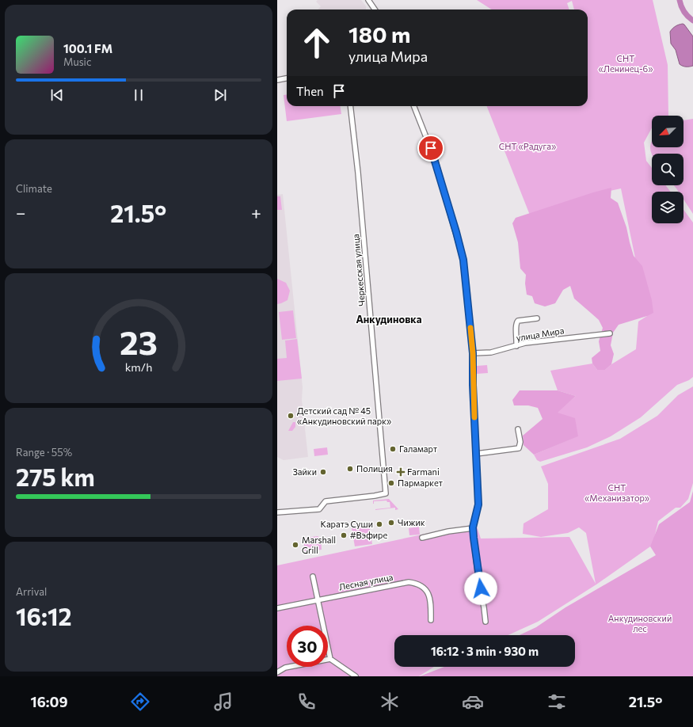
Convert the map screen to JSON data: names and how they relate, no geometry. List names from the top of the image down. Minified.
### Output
{"streets":{"street":["Черкесская улица","улица Мира","Лесная улица"]},"districts":["Анкудиновка"],"parks":["СНТ «Ленинец-6»","СНТ «Радуга»","СНТ «Механизатор»","Анкудиновский лес"],"places":{"other":["Детский сад № 45 «Анкудиновский парк»","Галамарт","Полиция","Зайки","Пармаркет","Чижик","Каратэ Суши","#Вэфире","Marshall Grill"],"health":["Farmani"]},"north":"bottom left","page":{"turn":["180 m","улица Мира"],"song":["100.1 FM","Music"],"then":"Then","tile":["Climate",["Range · 55%","275 km"],["Arrival","16:12"]],"heat":["−","21.5°","+"],"limit":"30","trip":"16:12 · 3 min · 930 m","tabs":["16:09","21.5°"],"gauge":["23","km/h"]}}
